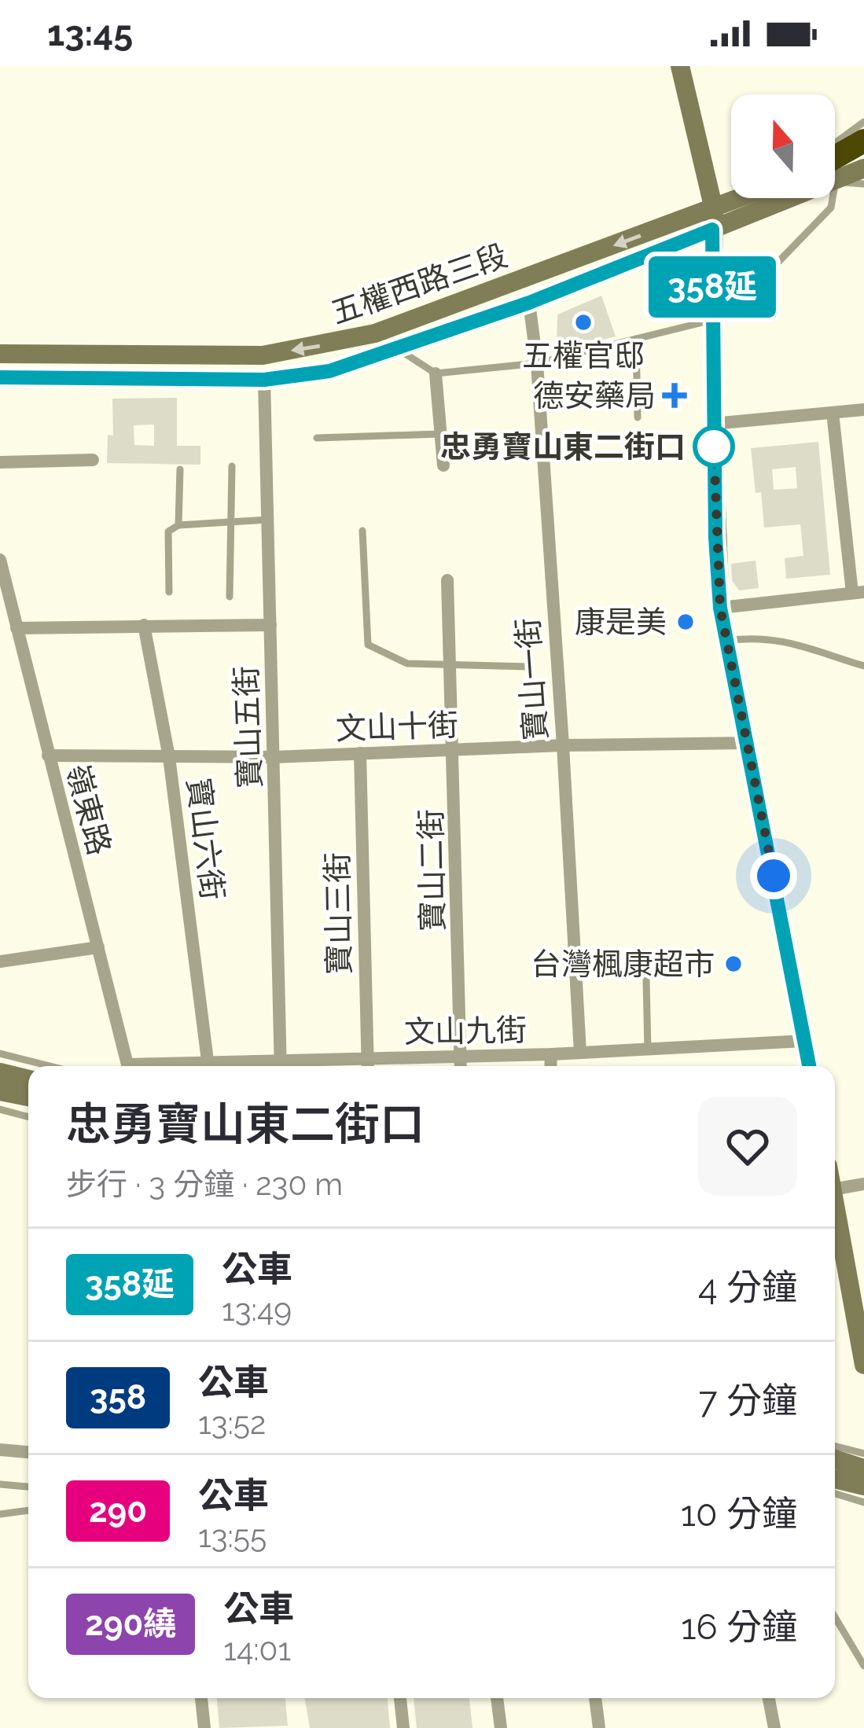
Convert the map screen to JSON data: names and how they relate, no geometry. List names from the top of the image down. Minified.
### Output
{"streets":{"main road":["五權西路三段"],"street":["寶山一街","文山十街","寶山五街","嶺東路","寶山六街","寶山二街","寶山三街","文山九街"]},"crossings":[["五權西路三段","寶山一街"],["五權西路三段","寶山五街"],["寶山一街","文山十街"],["寶山一街","文山九街"],["文山十街","寶山五街"],["文山十街","嶺東路"],["文山十街","寶山六街"],["文山十街","寶山二街"],["文山十街","寶山三街"],["寶山六街","文山九街"],["寶山二街","文山九街"],["寶山三街","文山九街"]],"places":{"other":["五權官邸","忠勇寶山東二街口","康是美","台灣楓康超市"],"health":["德安藥局"]},"lines":["bus line 358延"],"north":"top","page":{"status":"13:45","on_map":"358延","heading":["忠勇寶山東二街口","步行 · 3 分鐘 · 230 m"],"list":[{"mark":"358延","name":"公車","note":"13:49","value":"4 分鐘"},{"mark":"358","name":"公車","note":"13:52","value":"7 分鐘"},{"mark":"290","name":"公車","note":"13:55","value":"10 分鐘"},{"mark":"290繞","name":"公車","note":"14:01","value":"16 分鐘"}]}}
